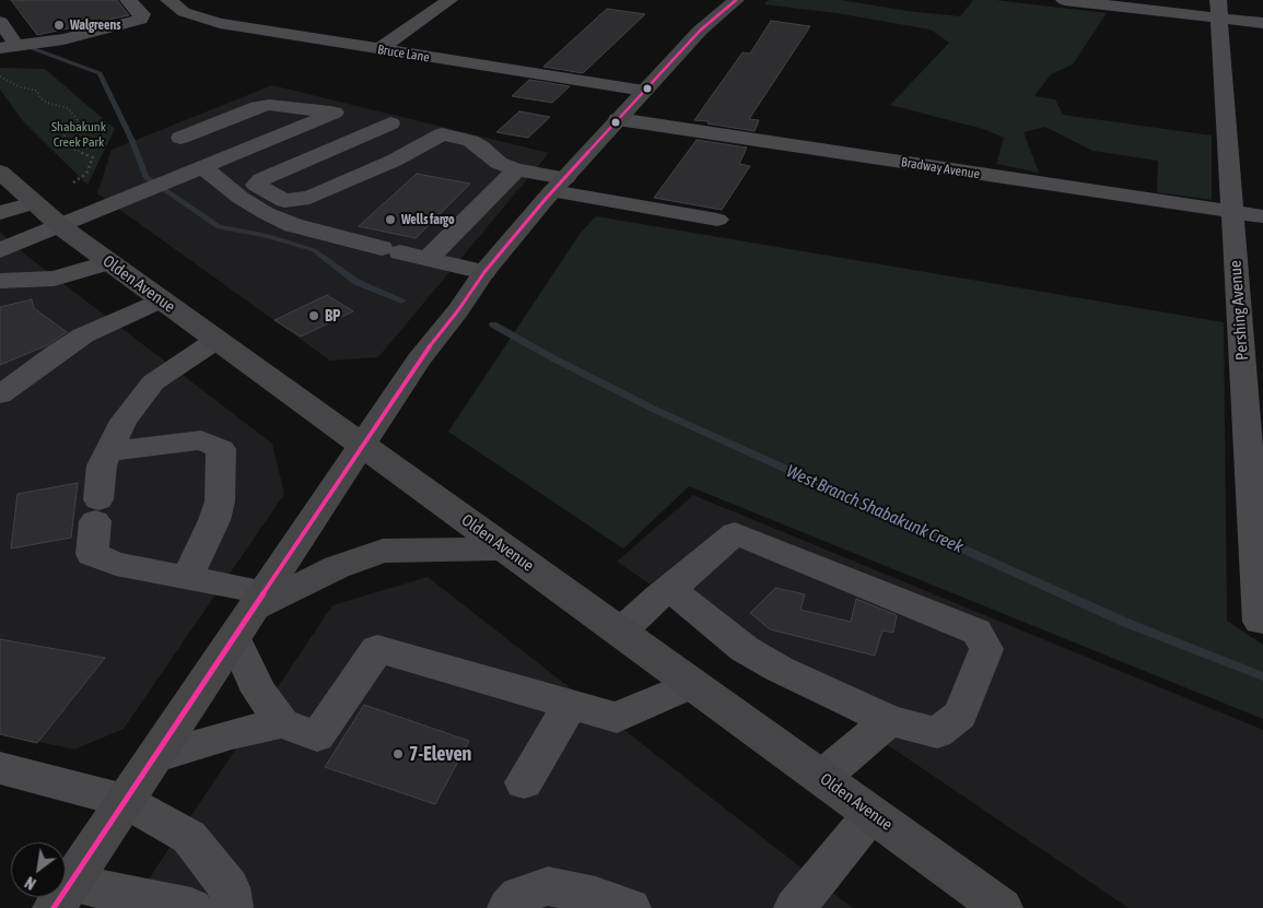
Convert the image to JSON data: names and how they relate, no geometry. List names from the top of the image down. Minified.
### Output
{"streets":{"main road":["Olden Avenue"],"street":["Bruce Lane","Bradway Avenue","Pershing Avenue"]},"crossings":[["Bradway Avenue","Pershing Avenue"]],"water":["West Branch Shabakunk Creek"],"parks":["Shabakunk Creek Park"],"places":["Walgreens","Wells fargo","BP","7-Eleven"],"north":"bottom left"}
